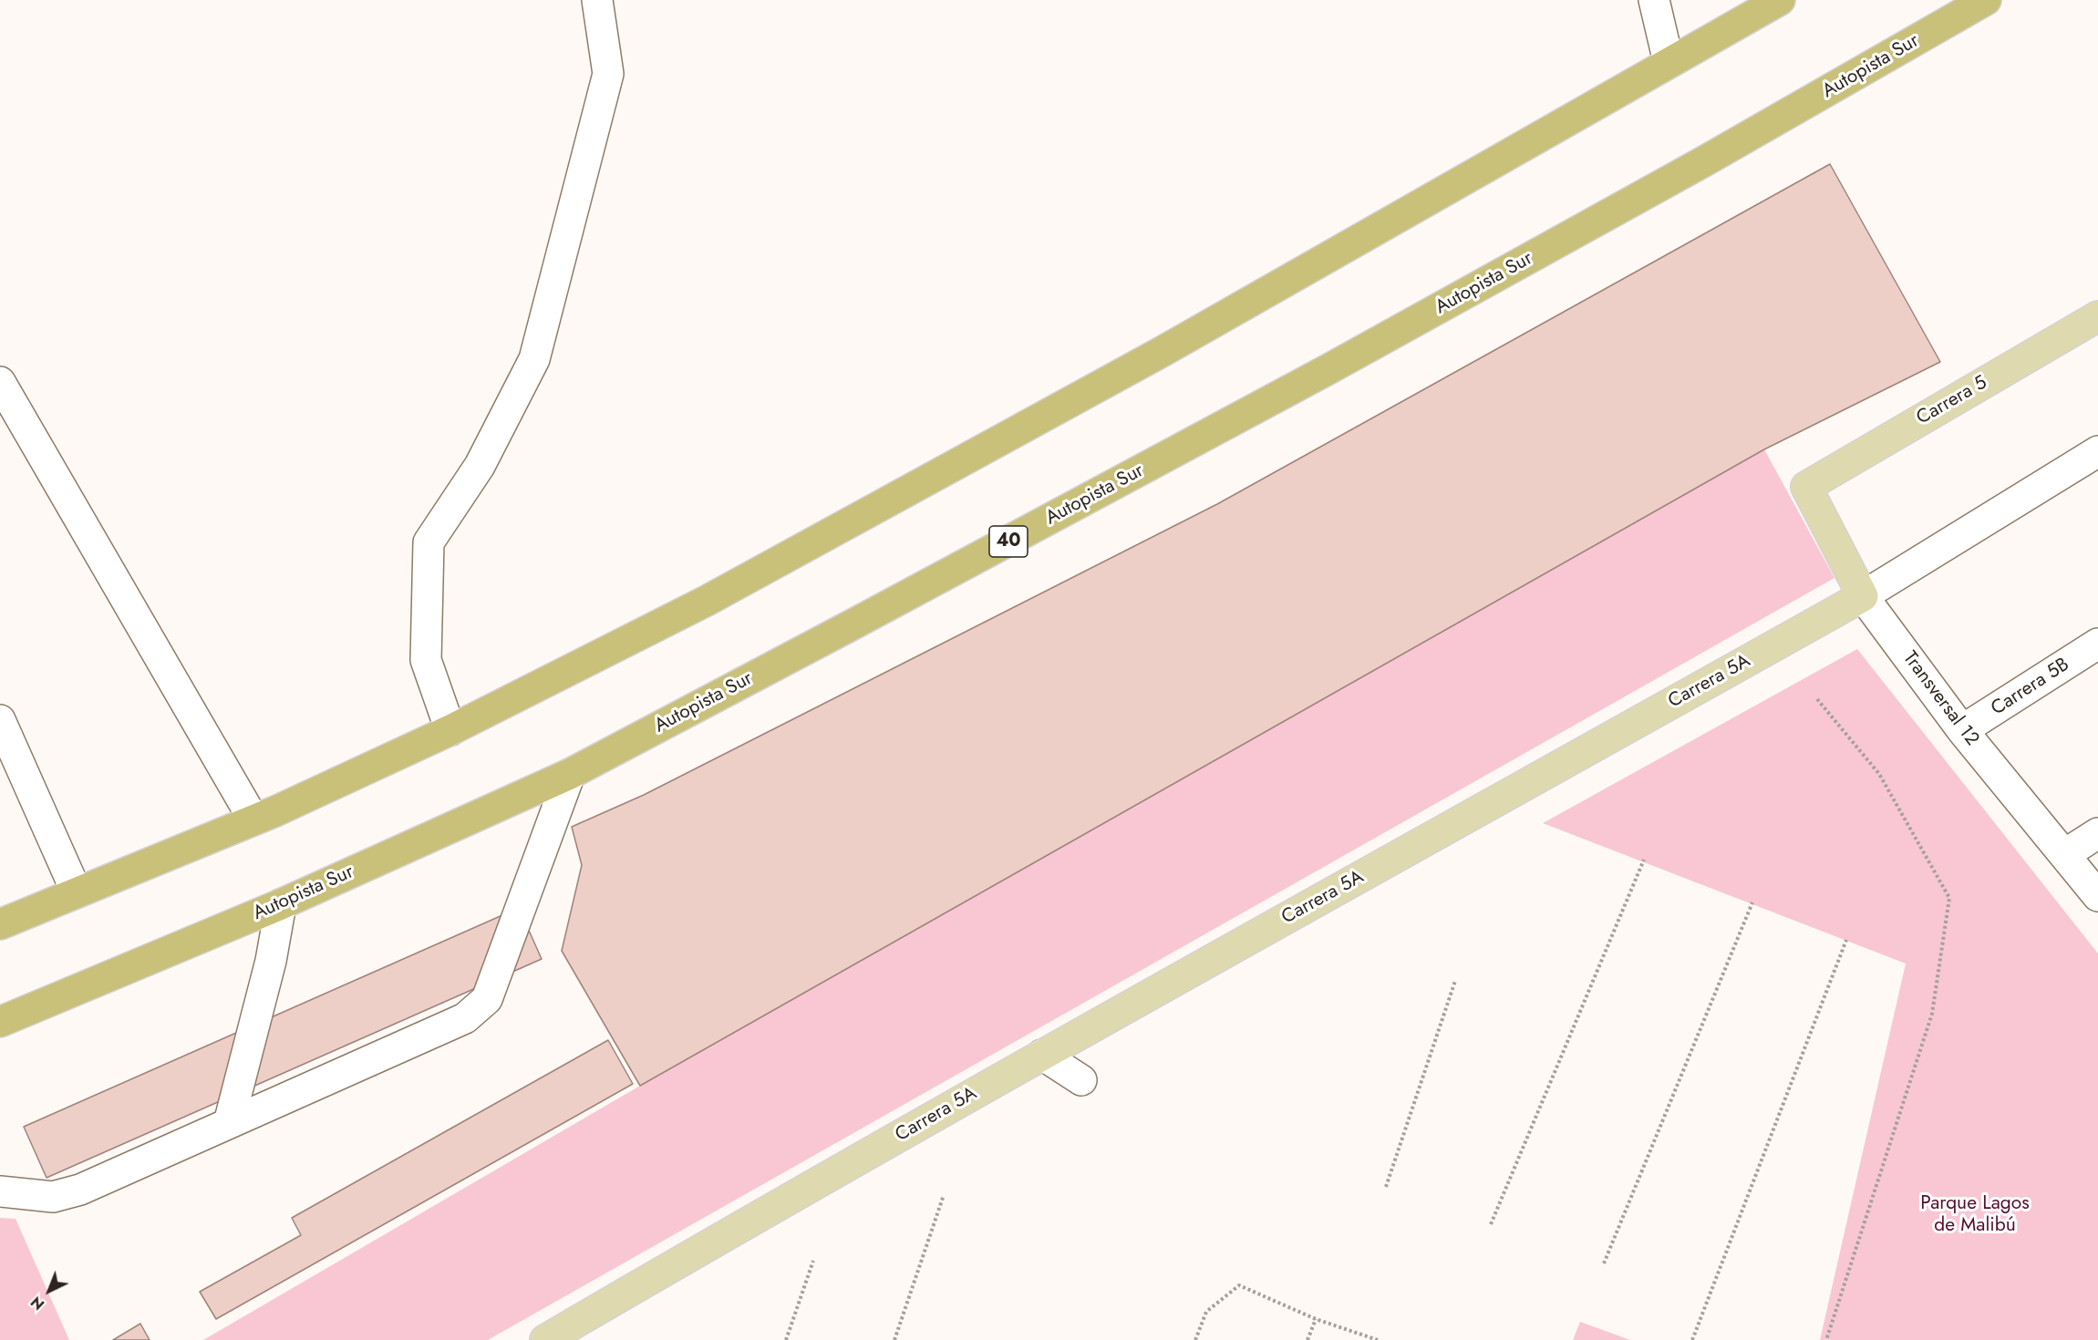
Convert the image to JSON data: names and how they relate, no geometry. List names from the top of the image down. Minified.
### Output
{"streets":{"highway":["Autopista Sur","40"],"main road":["Carrera 5","Carrera 5A","Transversal 12"],"street":["Carrera 5B"]},"crossings":[["Carrera 5","Transversal 12"],["Carrera 5A","Transversal 12"],["Carrera 5B","Transversal 12"]],"parks":["Parque Lagos de Malibú"],"north":"bottom left"}
